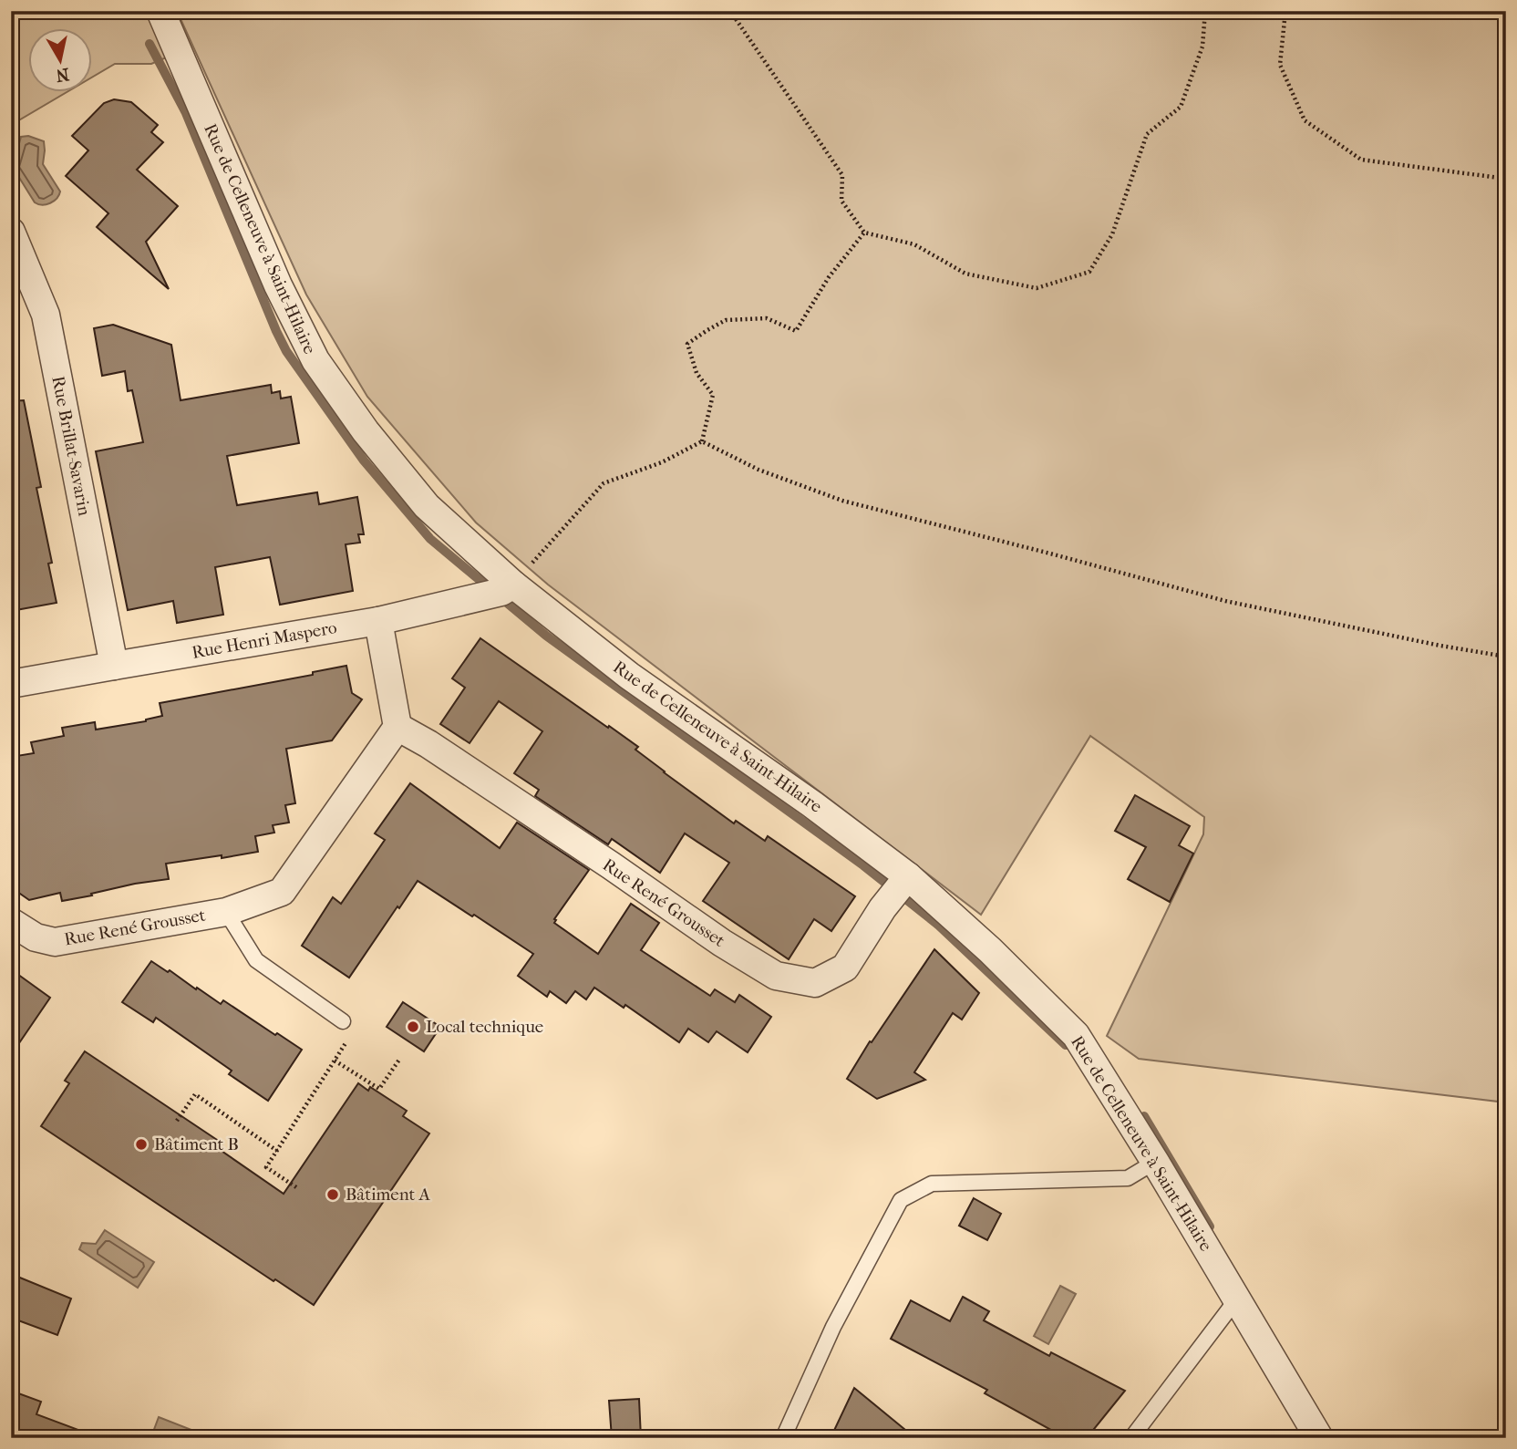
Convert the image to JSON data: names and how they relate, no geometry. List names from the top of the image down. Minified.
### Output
{"streets":{"street":["Rue de Celleneuve à Saint-Hilaire","Rue Brillat-Savarin","Rue Henri Maspero","Rue René Grousset"]},"crossings":[["Rue de Celleneuve à Saint-Hilaire","Rue Henri Maspero"],["Rue de Celleneuve à Saint-Hilaire","Rue René Grousset"],["Rue Brillat-Savarin","Rue Henri Maspero"]],"places":["Local technique","Bâtiment B","Bâtiment A"],"north":"bottom"}
